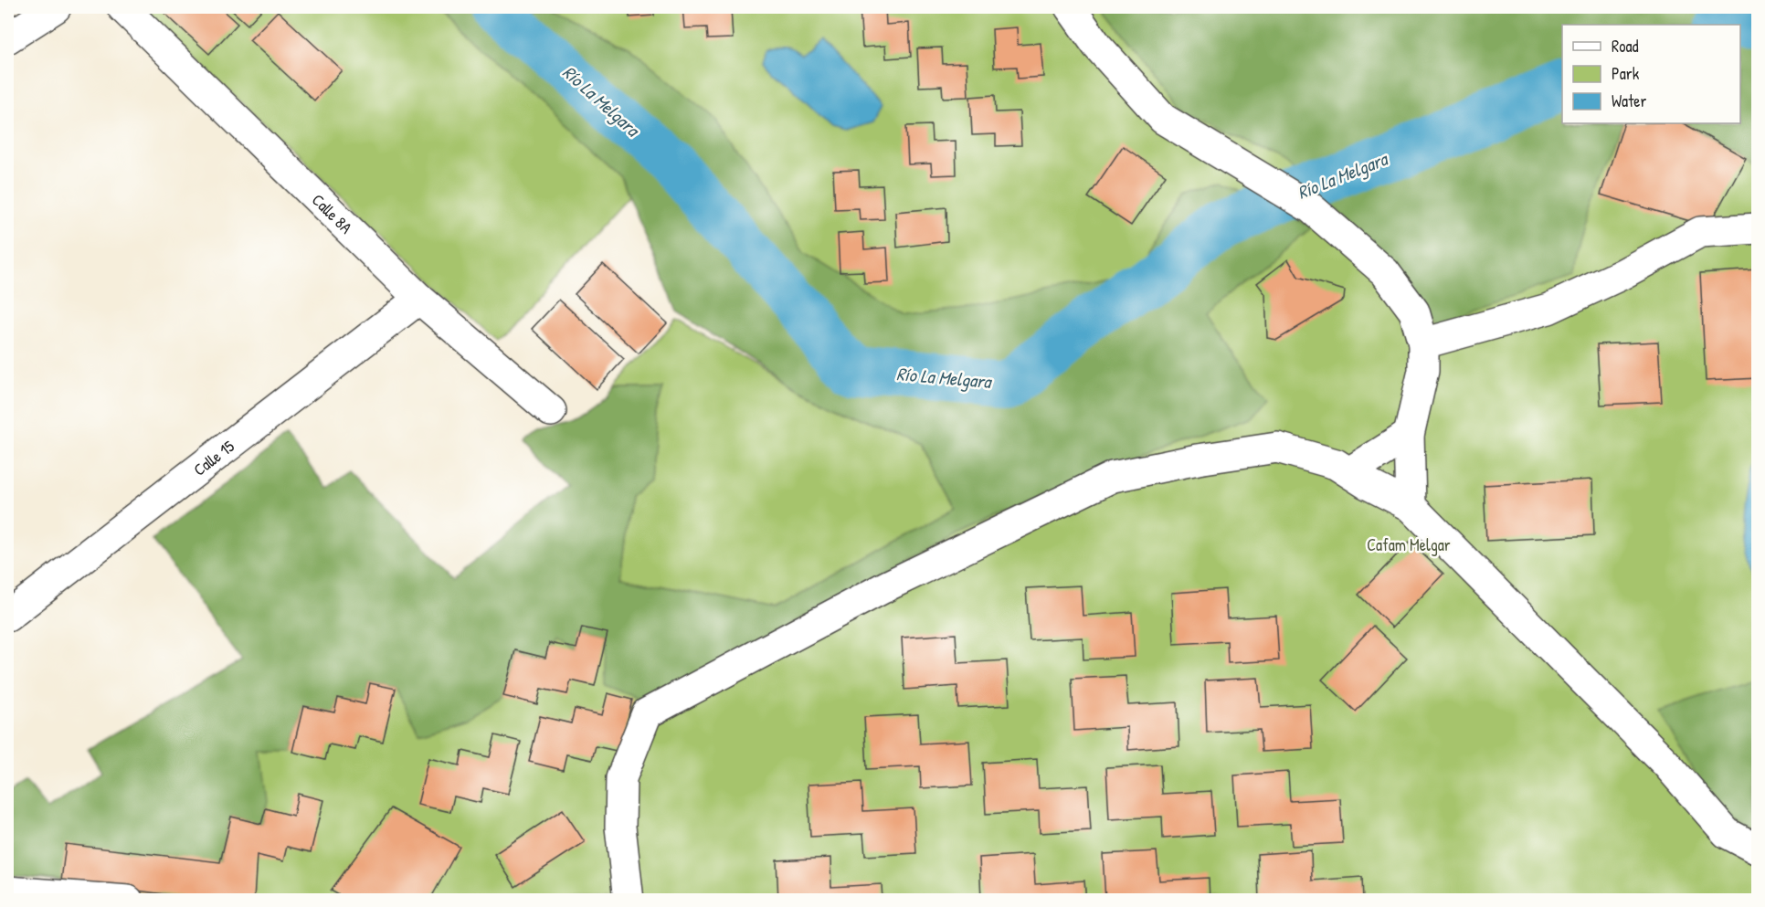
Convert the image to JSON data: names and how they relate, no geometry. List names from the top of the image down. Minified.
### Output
{"streets":{"street":["Calle 8A","Calle 15"]},"crossings":[["Calle 8A","Calle 15"]],"water":["Río La Melgara"],"parks":["Cafam Melgar"],"legend":["Road","Park","Water"]}
